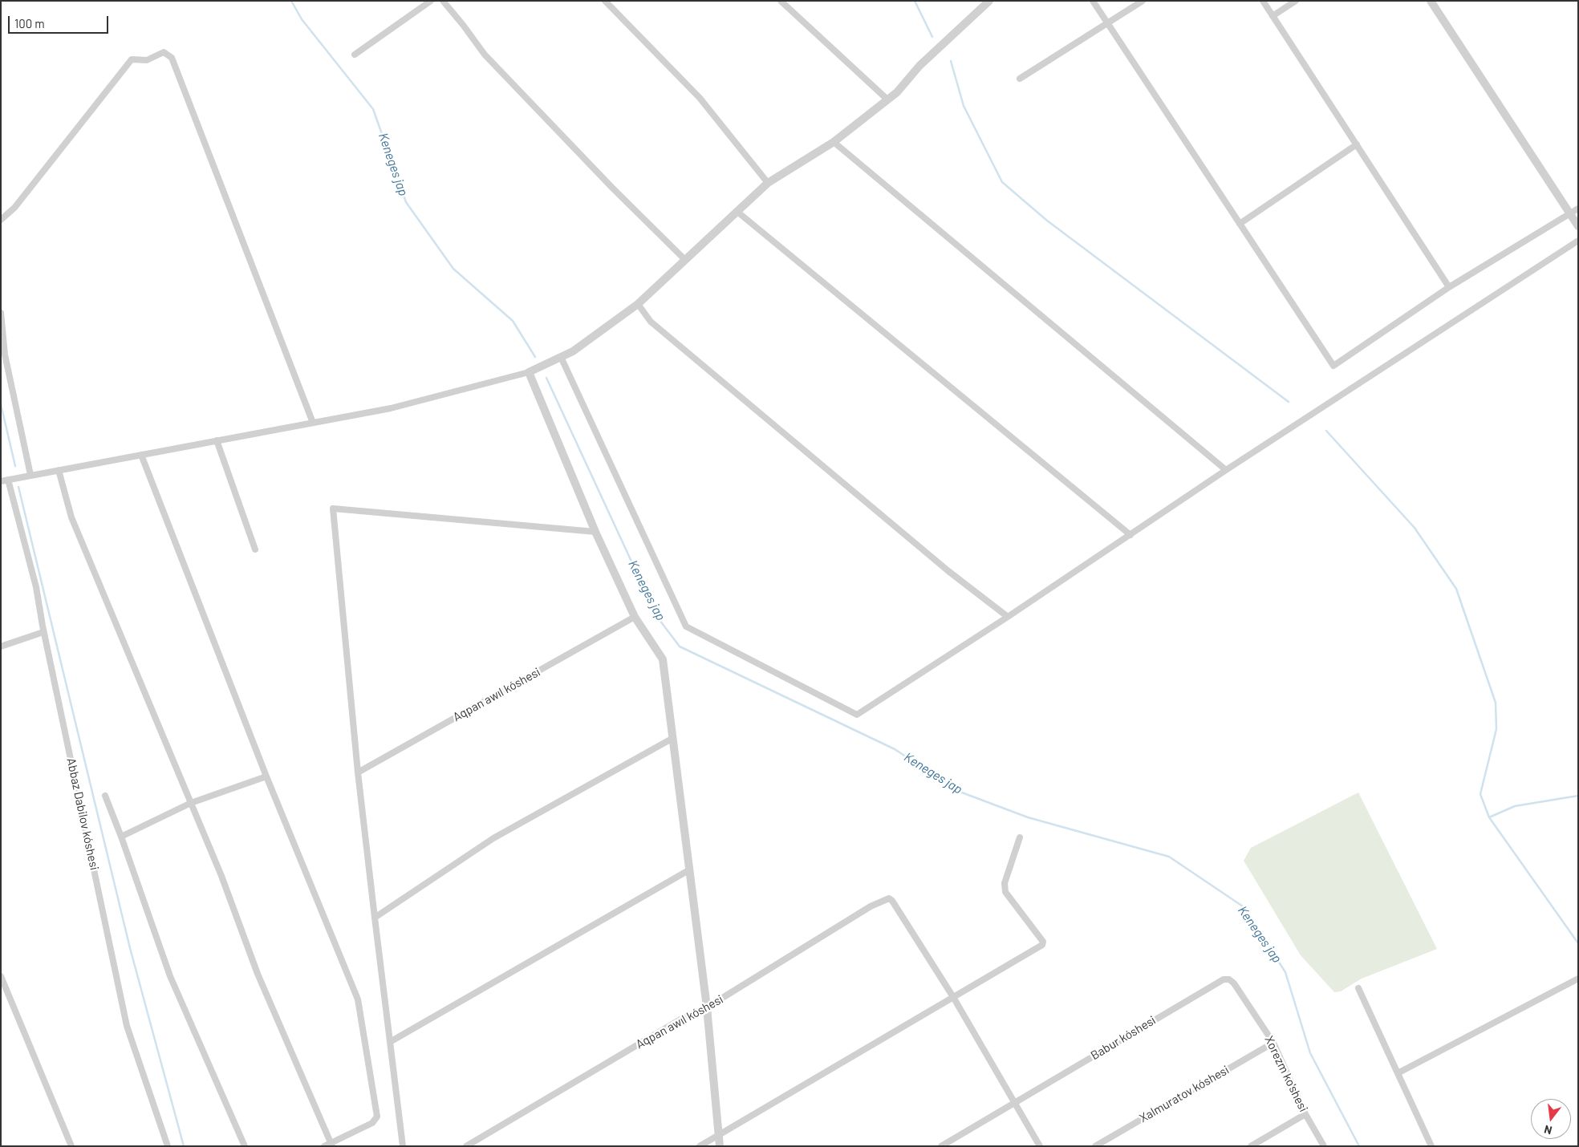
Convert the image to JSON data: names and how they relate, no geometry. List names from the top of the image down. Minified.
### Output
{"streets":{"street":["Aqpan awıl kóshesi","Abbaz Dabilov kóshesi","Babur kóshesi","Xorezm ko'shesi","Xalmuratov kóshesi"]},"crossings":[["Babur kóshesi","Xorezm ko'shesi"],["Xorezm ko'shesi","Xalmuratov kóshesi"]],"water":["Keneges jap"],"scale_bar":"100 m","north":"bottom"}
